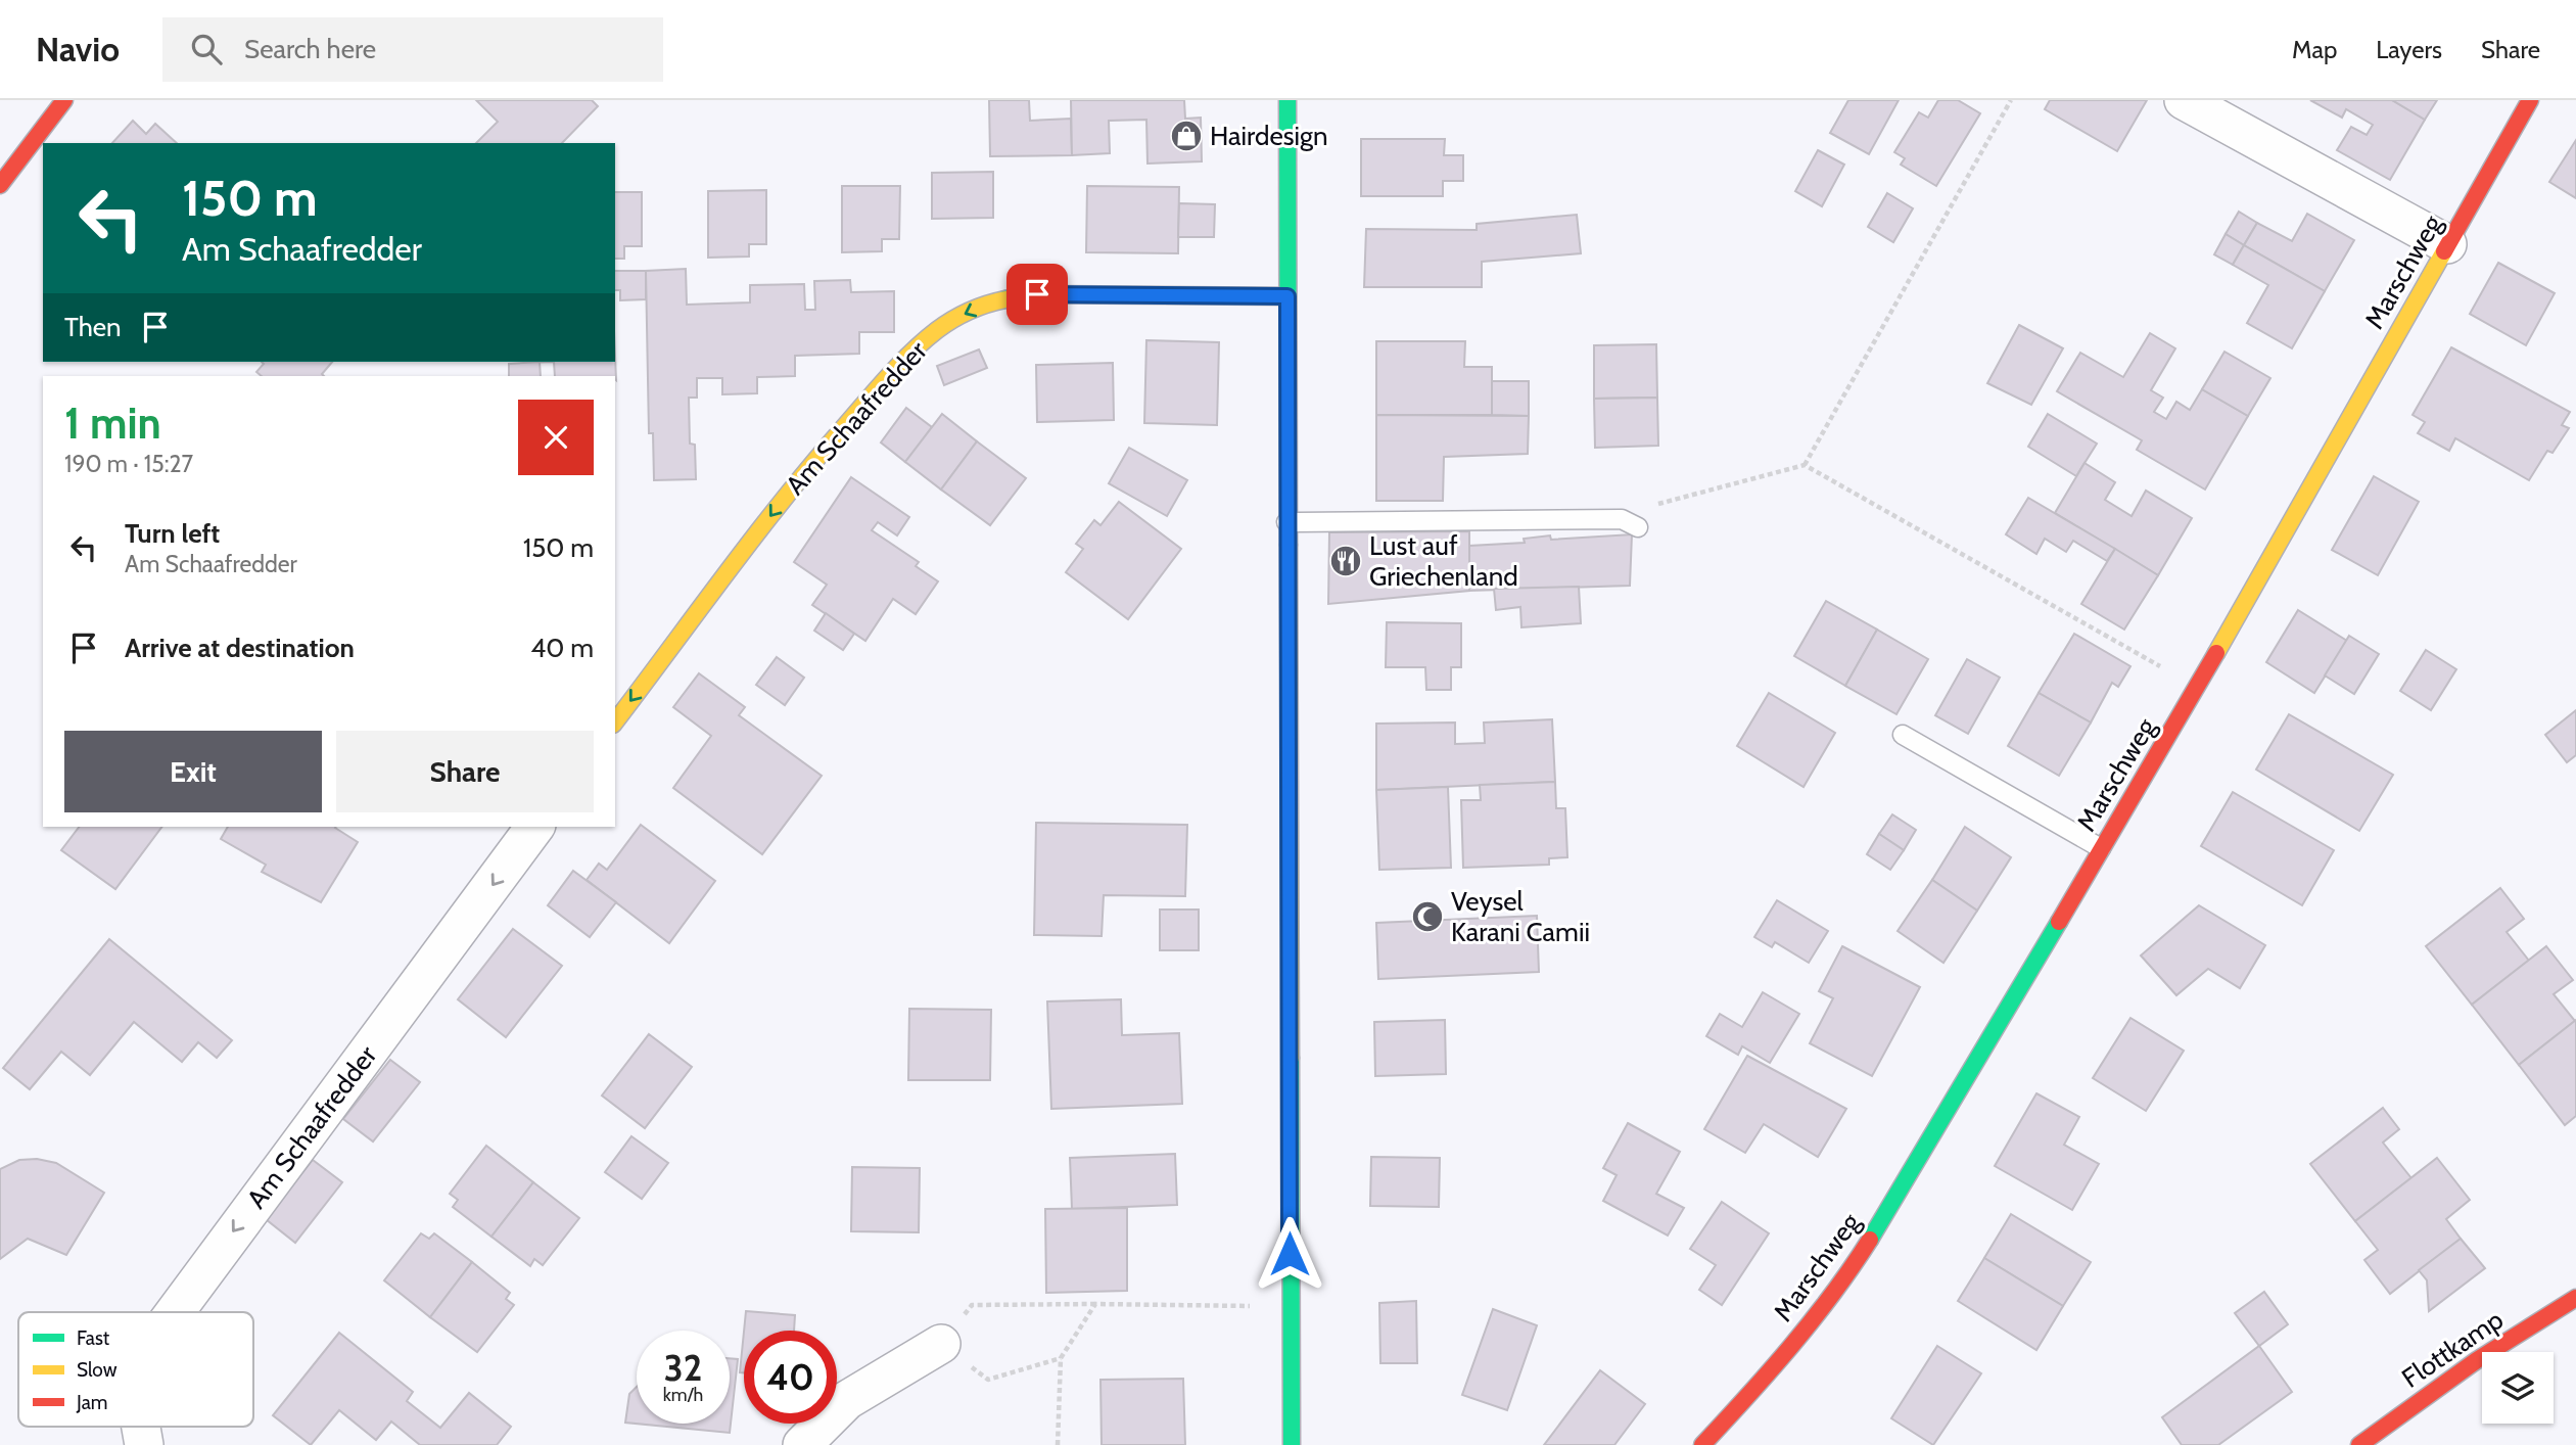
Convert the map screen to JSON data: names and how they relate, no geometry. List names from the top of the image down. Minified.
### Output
{"streets":{"street":["Marschweg","Am Schaafredder","Flottkamp"]},"one_way":["Am Schaafredder"],"places":{"shop":["Hairdesign"],"restaurant":["Lust auf Griechenland"],"mosque":["Veysel Karani Camii"]},"legend":["Fast","Slow","Jam"],"page":{"header":"Navio","search":"Search here","nav":["Map","Layers","Share"],"turn":["150 m","Am Schaafredder"],"then":"Then","heading":["1 min","190 m · 15:27"],"list":[{"name":"Turn left","note":"Am Schaafredder","value":"150 m"},{"name":"Arrive at destination","value":"40 m"}],"buttons":["Exit","Share"],"speed":"32 km/h","limit":"40"}}
